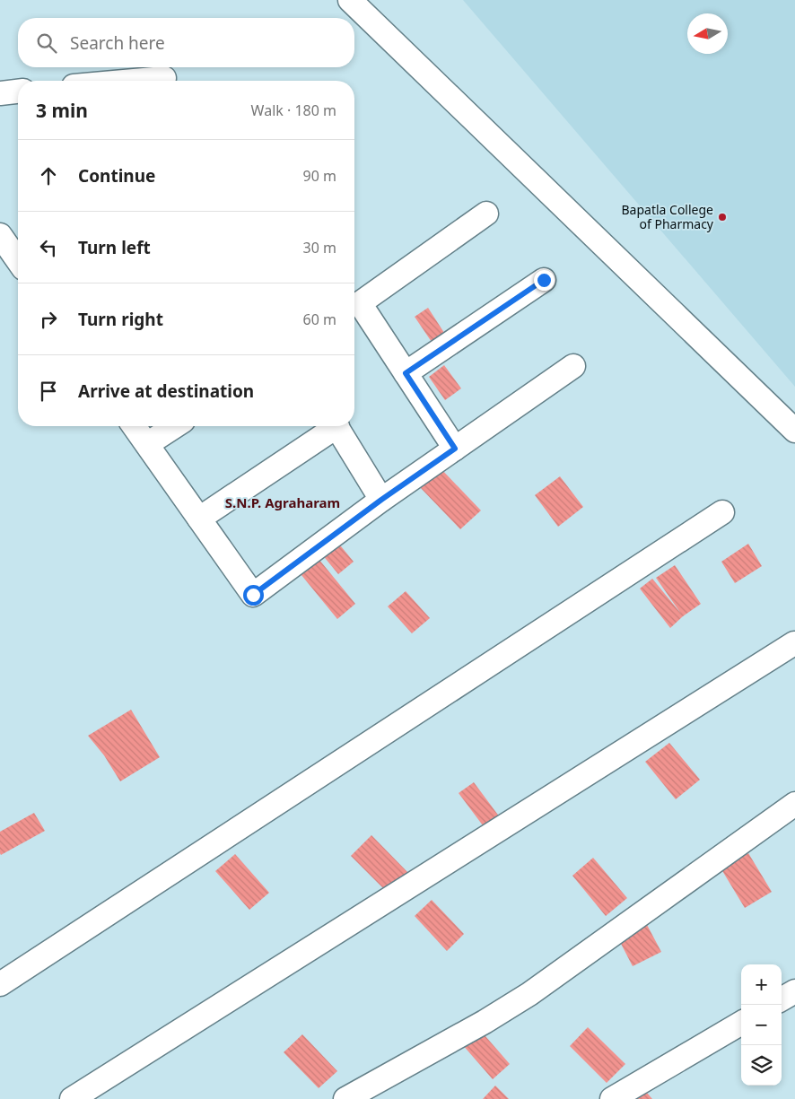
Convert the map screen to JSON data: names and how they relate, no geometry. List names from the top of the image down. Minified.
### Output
{"districts":["S.N.P. Agraharam"],"places":["Bapatla College of Pharmacy"],"north":"left","page":{"search":"Search here","heading":["3 min","Walk · 180 m"],"list":[["Continue","90 m"],["Turn left","30 m"],["Turn right","60 m"],"Arrive at destination"],"map_buttons":["+","−"]}}
